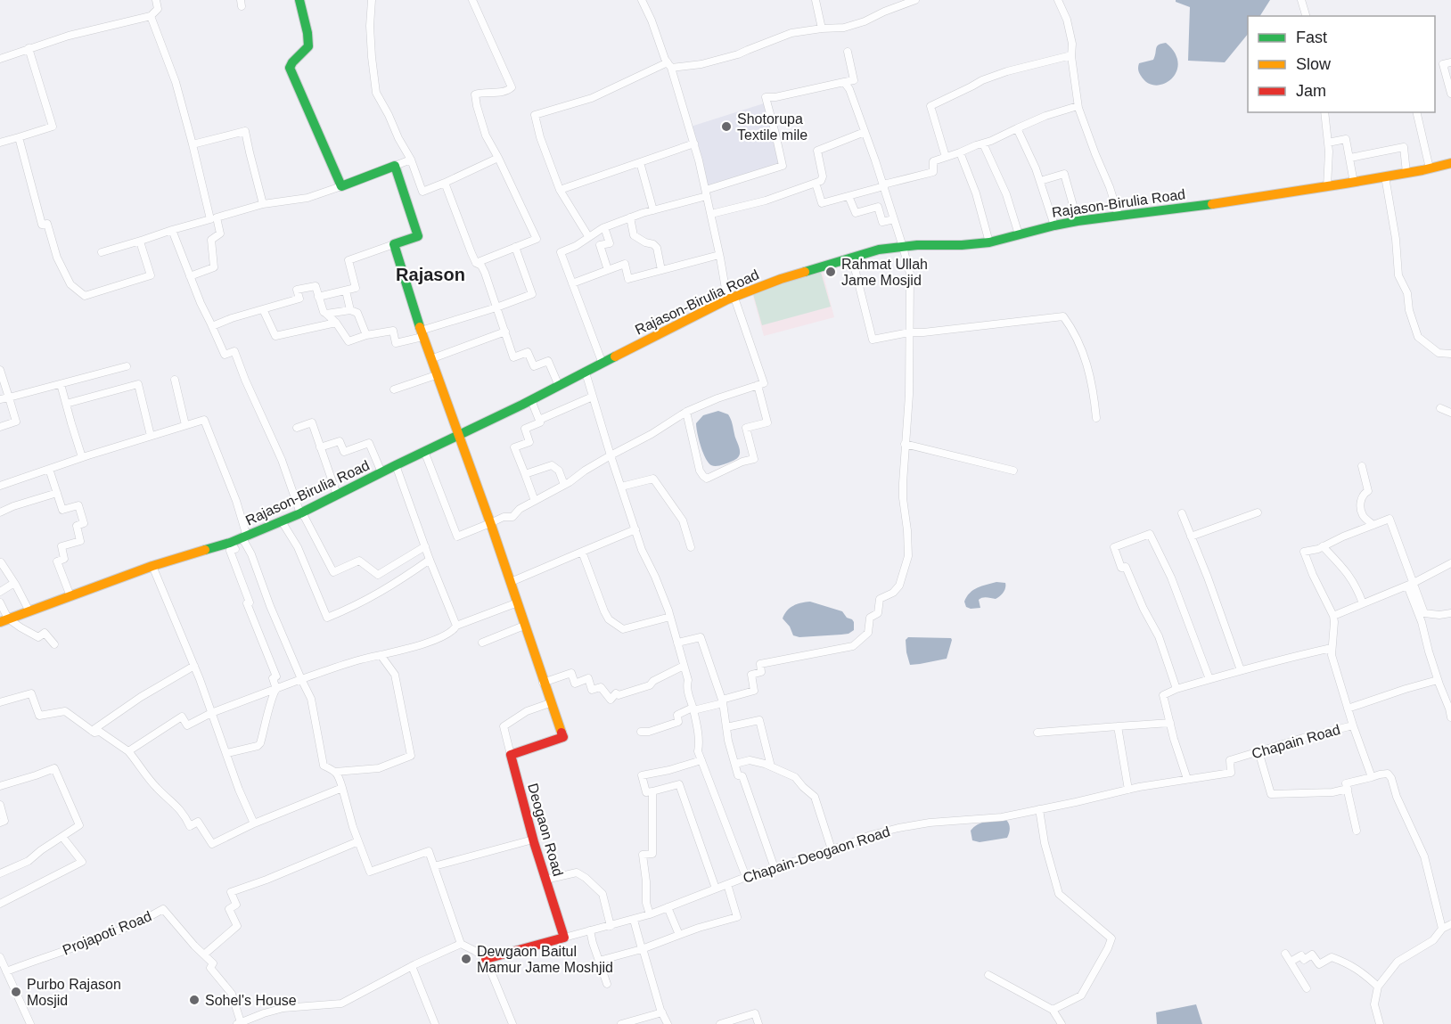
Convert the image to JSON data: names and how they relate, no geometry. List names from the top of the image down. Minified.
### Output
{"streets":{"street":["Rajason-Birulia Road","Chapain Road","Deogaon Road","Chapain-Deogaon Road","Projapoti Road"]},"crossings":[["Chapain Road","Chapain-Deogaon Road"],["Deogaon Road","Chapain-Deogaon Road"]],"districts":["Rajason"],"places":["Shotorupa Textile mile","Rahmat Ullah Jame Mosjid","Dewgaon Baitul Mamur Jame Moshjid","Purbo Rajason Mosjid","Sohel's House"],"legend":["Fast","Slow","Jam"]}
